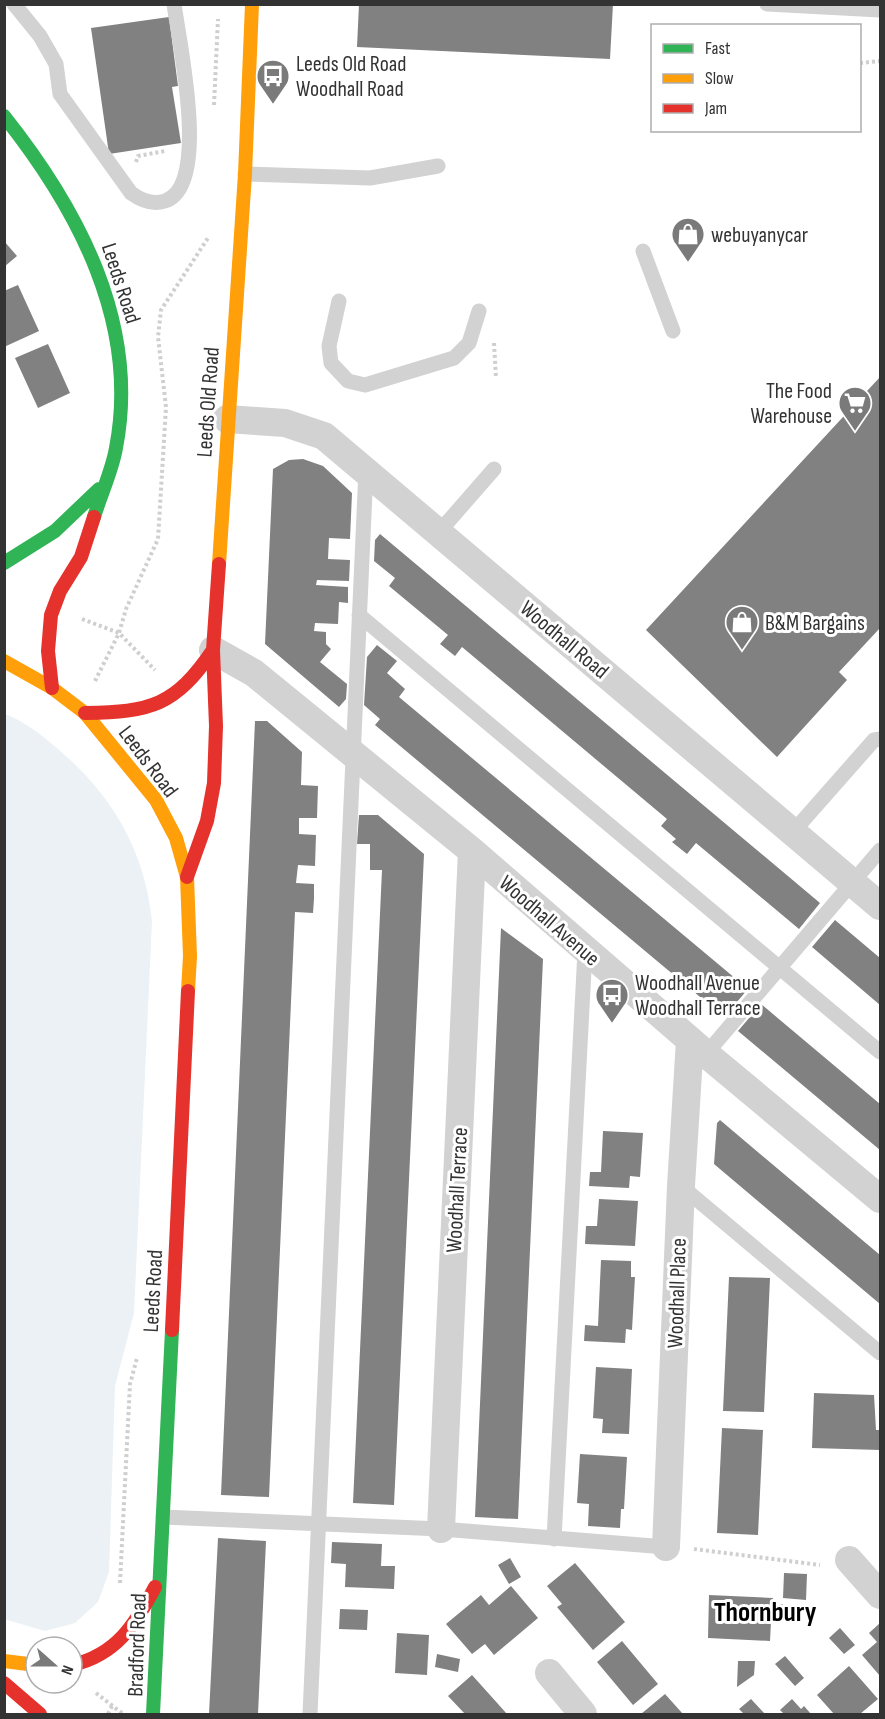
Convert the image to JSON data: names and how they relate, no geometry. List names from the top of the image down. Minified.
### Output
{"streets":{"main road":["Leeds Road","Leeds Old Road","Bradford Road"],"street":["Woodhall Road","Woodhall Avenue","Woodhall Terrace","Woodhall Place"]},"crossings":[["Leeds Road","Leeds Old Road"],["Leeds Road","Woodhall Avenue"],["Leeds Road","Bradford Road"],["Leeds Old Road","Woodhall Road"],["Leeds Old Road","Woodhall Avenue"],["Woodhall Avenue","Woodhall Terrace"],["Woodhall Avenue","Woodhall Place"]],"districts":["Thornbury"],"places":{"bus stop":["Leeds Old Road Woodhall Road","Woodhall Avenue Woodhall Terrace"],"shop":["webuyanycar","B&M Bargains"],"supermarket":["The Food Warehouse"]},"legend":["Fast","Slow","Jam"],"north":"right"}
